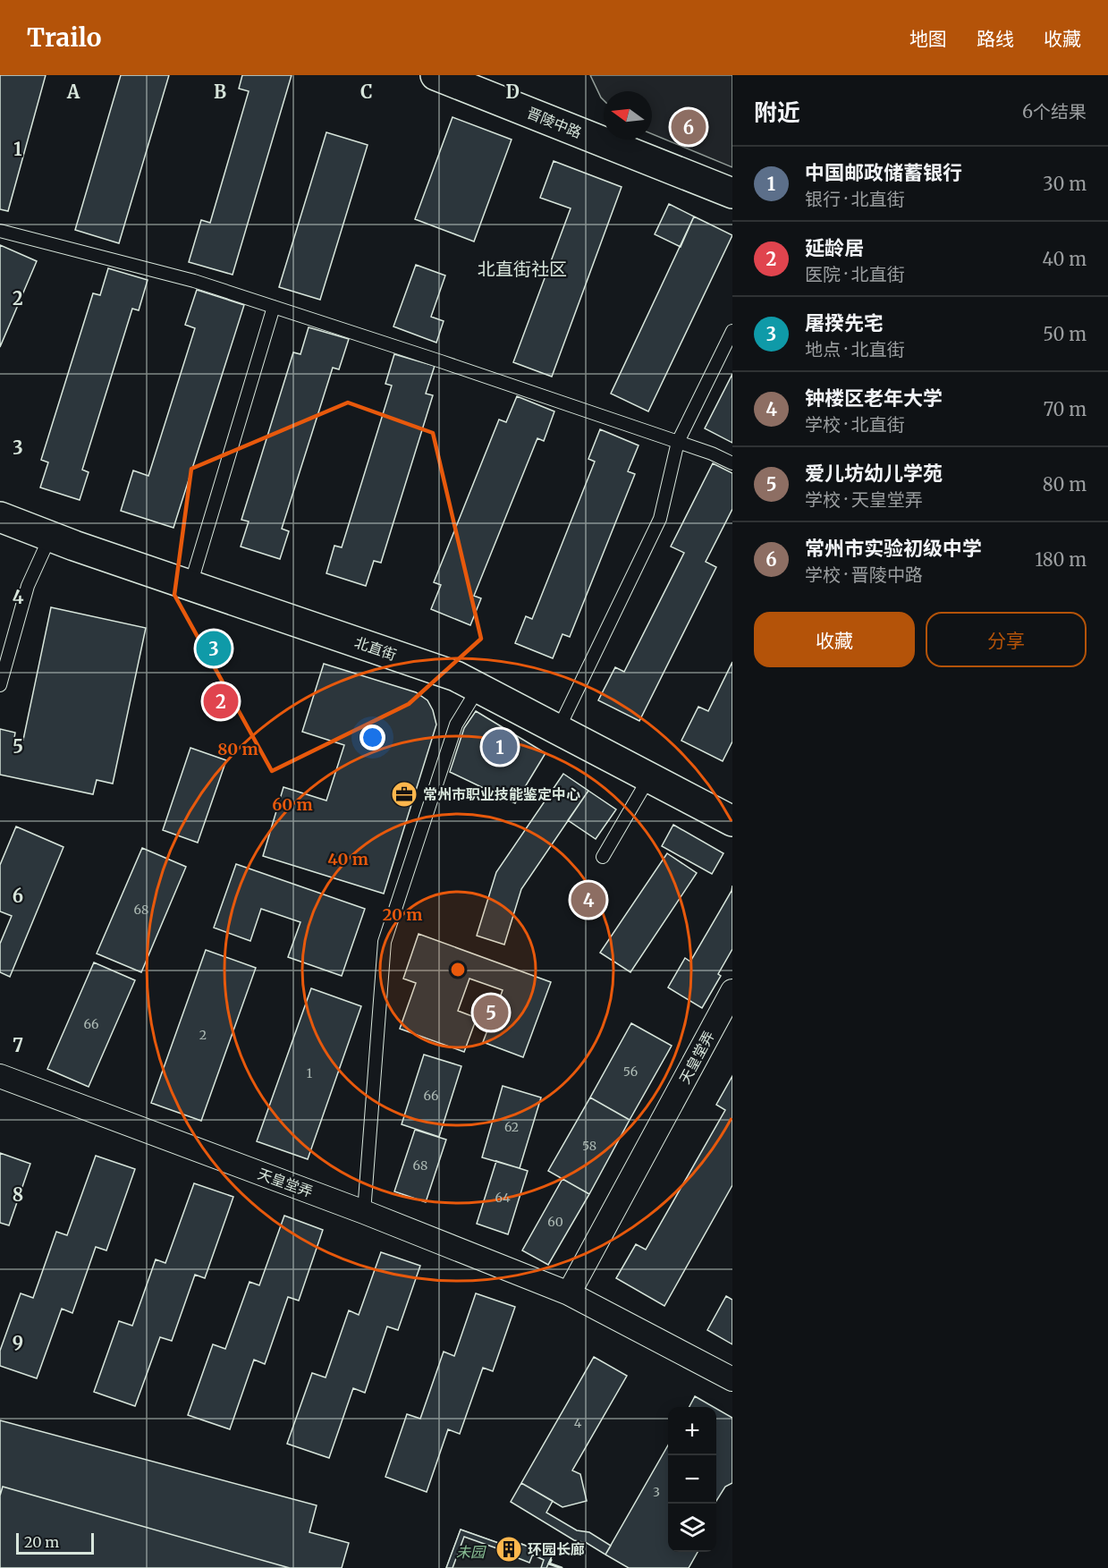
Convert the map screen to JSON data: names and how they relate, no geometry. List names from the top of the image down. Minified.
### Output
{"streets":{"street":["晋陵中路","北直街","天皇堂弄"]},"districts":["北直街社区"],"parks":["未园"],"places":{"office":["常州市职业技能鉴定中心"],"building":["环园长廊"]},"house_numbers":["68","66","2","56","1","66","62","58","68","64","60","4","3"],"scale_bar":"20 m","north":"left","page":{"header":"Trailo","nav":["地图","路线","收藏"],"heading":["附近","6个结果"],"pins":["6","3","2","1","4","5"],"list":[{"mark":"1","name":"中国邮政储蓄银行","note":"银行 · 北直街","value":"30 m"},{"mark":"2","name":"延龄居","note":"医院 · 北直街","value":"40 m"},{"mark":"3","name":"屠揆先宅","note":"地点 · 北直街","value":"50 m"},{"mark":"4","name":"钟楼区老年大学","note":"学校 · 北直街","value":"70 m"},{"mark":"5","name":"爱儿坊幼儿学苑","note":"学校 · 天皇堂弄","value":"80 m"},{"mark":"6","name":"常州市实验初级中学","note":"学校 · 晋陵中路","value":"180 m"}],"buttons":["收藏","分享"],"map_buttons":["+","−"],"scale":"20 m"},"grid":{"columns":["A","B","C","D"],"rows":["1","2","3","4","5","6","7","8","9"]},"rings":["80 m","60 m","40 m","20 m"]}
